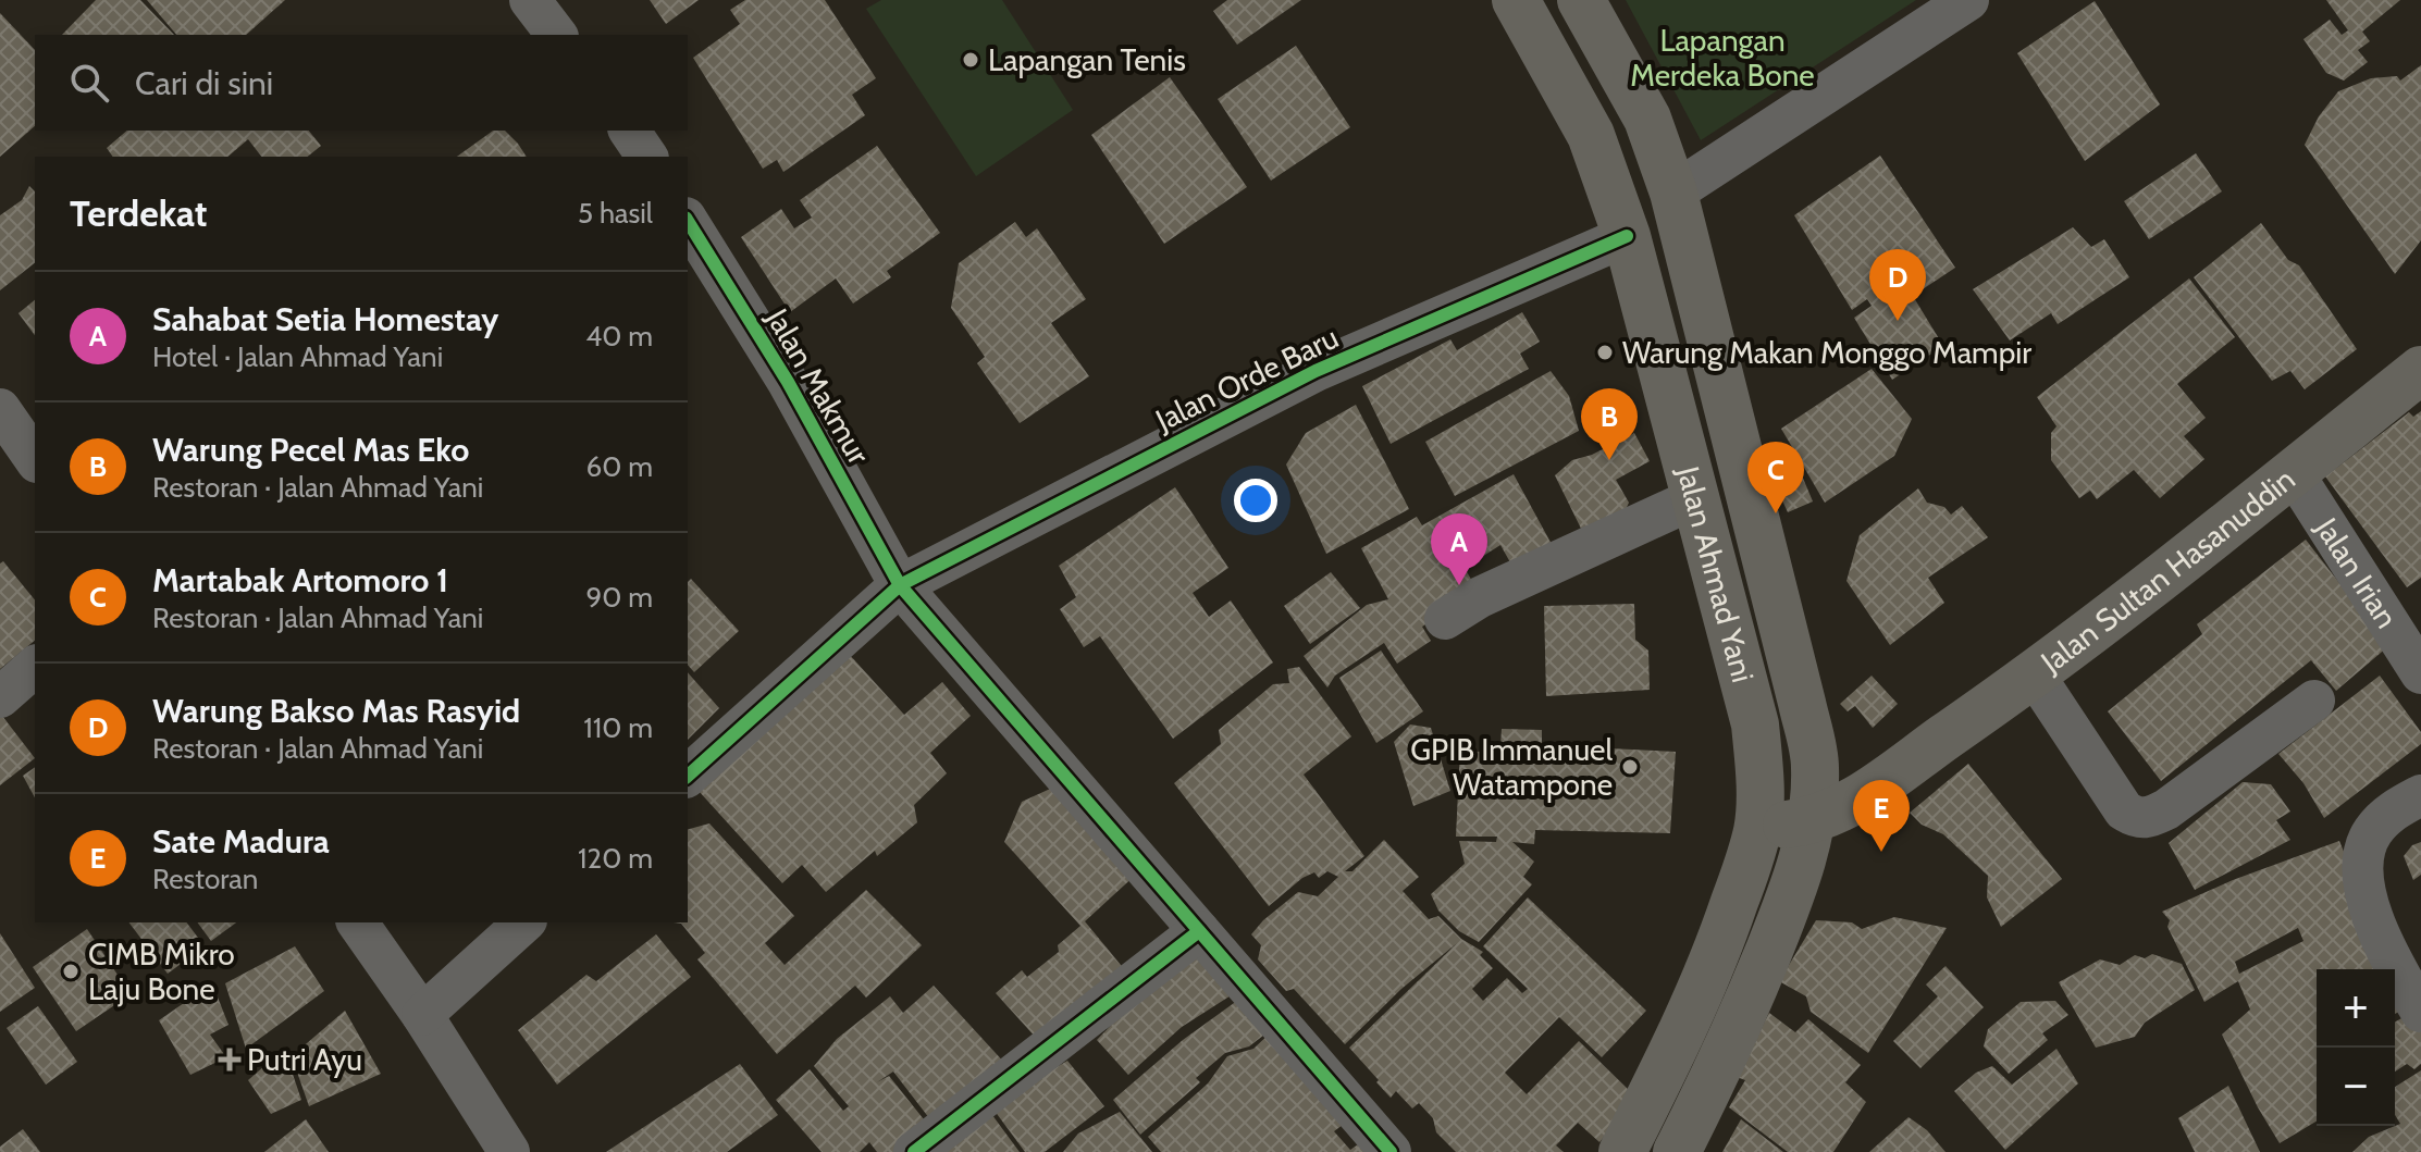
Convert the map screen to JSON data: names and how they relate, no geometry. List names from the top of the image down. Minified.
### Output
{"streets":{"main road":["Jalan Sultan Hasanuddin","Jalan Ahmad Yani"],"street":["Jalan Orde Baru","Jalan Makmur","Jalan Irian"]},"crossings":[["Jalan Orde Baru","Jalan Makmur"],["Jalan Orde Baru","Jalan Ahmad Yani"],["Jalan Sultan Hasanuddin","Jalan Irian"],["Jalan Sultan Hasanuddin","Jalan Ahmad Yani"]],"parks":["Lapangan Merdeka Bone"],"places":{"other":["Lapangan Tenis","Warung Makan Monggo Mampir","GPIB Immanuel Watampone","CIMB Mikro Laju Bone"],"health":["Putri Ayu"]},"page":{"search":"Cari di sini","heading":["Terdekat","5 hasil"],"pins":["D","B","C","A","E"],"list":[{"mark":"A","name":"Sahabat Setia Homestay","note":"Hotel · Jalan Ahmad Yani","value":"40 m"},{"mark":"B","name":"Warung Pecel Mas Eko","note":"Restoran · Jalan Ahmad Yani","value":"60 m"},{"mark":"C","name":"Martabak Artomoro 1","note":"Restoran · Jalan Ahmad Yani","value":"90 m"},{"mark":"D","name":"Warung Bakso Mas Rasyid","note":"Restoran · Jalan Ahmad Yani","value":"110 m"},{"mark":"E","name":"Sate Madura","note":"Restoran","value":"120 m"}],"map_buttons":["+","−"]}}
